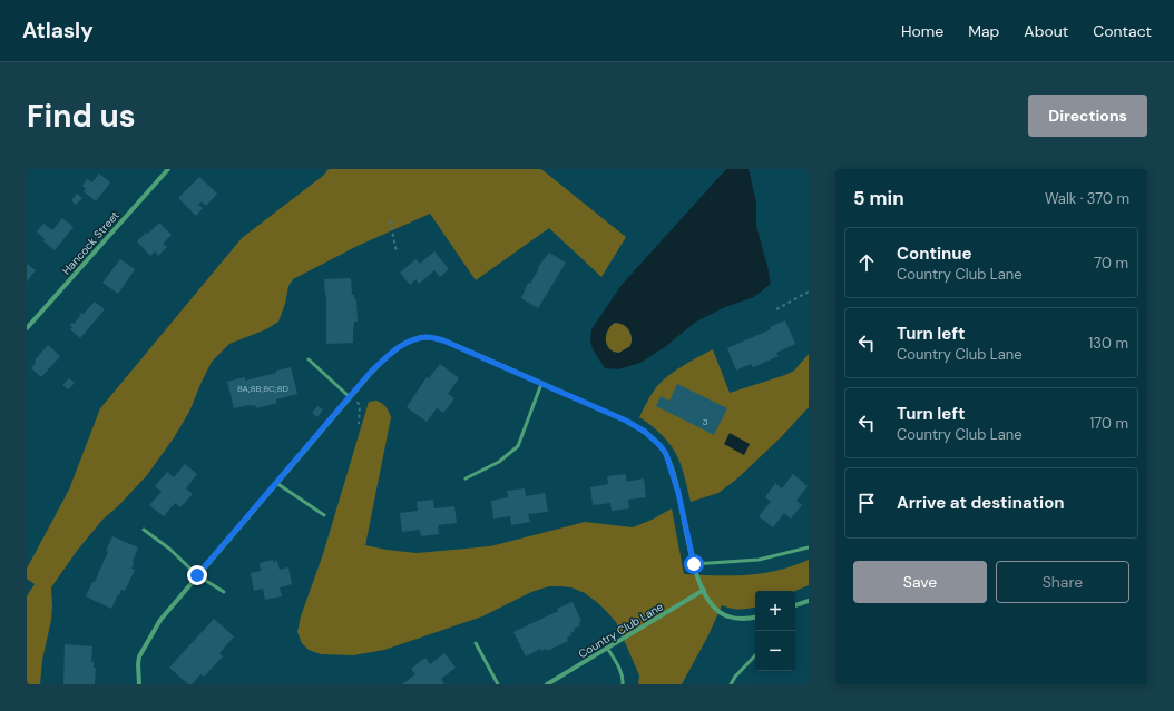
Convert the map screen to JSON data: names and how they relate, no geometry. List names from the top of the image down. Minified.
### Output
{"streets":{"street":["Hancock Street","Country Club Lane"]},"house_numbers":["8A;8B;8C;8D","3"],"page":{"header":"Atlasly","nav":["Home","Map","About","Contact"],"buttons":["Directions",["Save","Share"]],"title":"Find us","heading":["5 min","Walk · 370 m"],"list":[["Continue","Country Club Lane","70 m"],["Turn left","Country Club Lane","130 m"],["Turn left","Country Club Lane","170 m"],"Arrive at destination"],"map_buttons":["+","−"]}}
